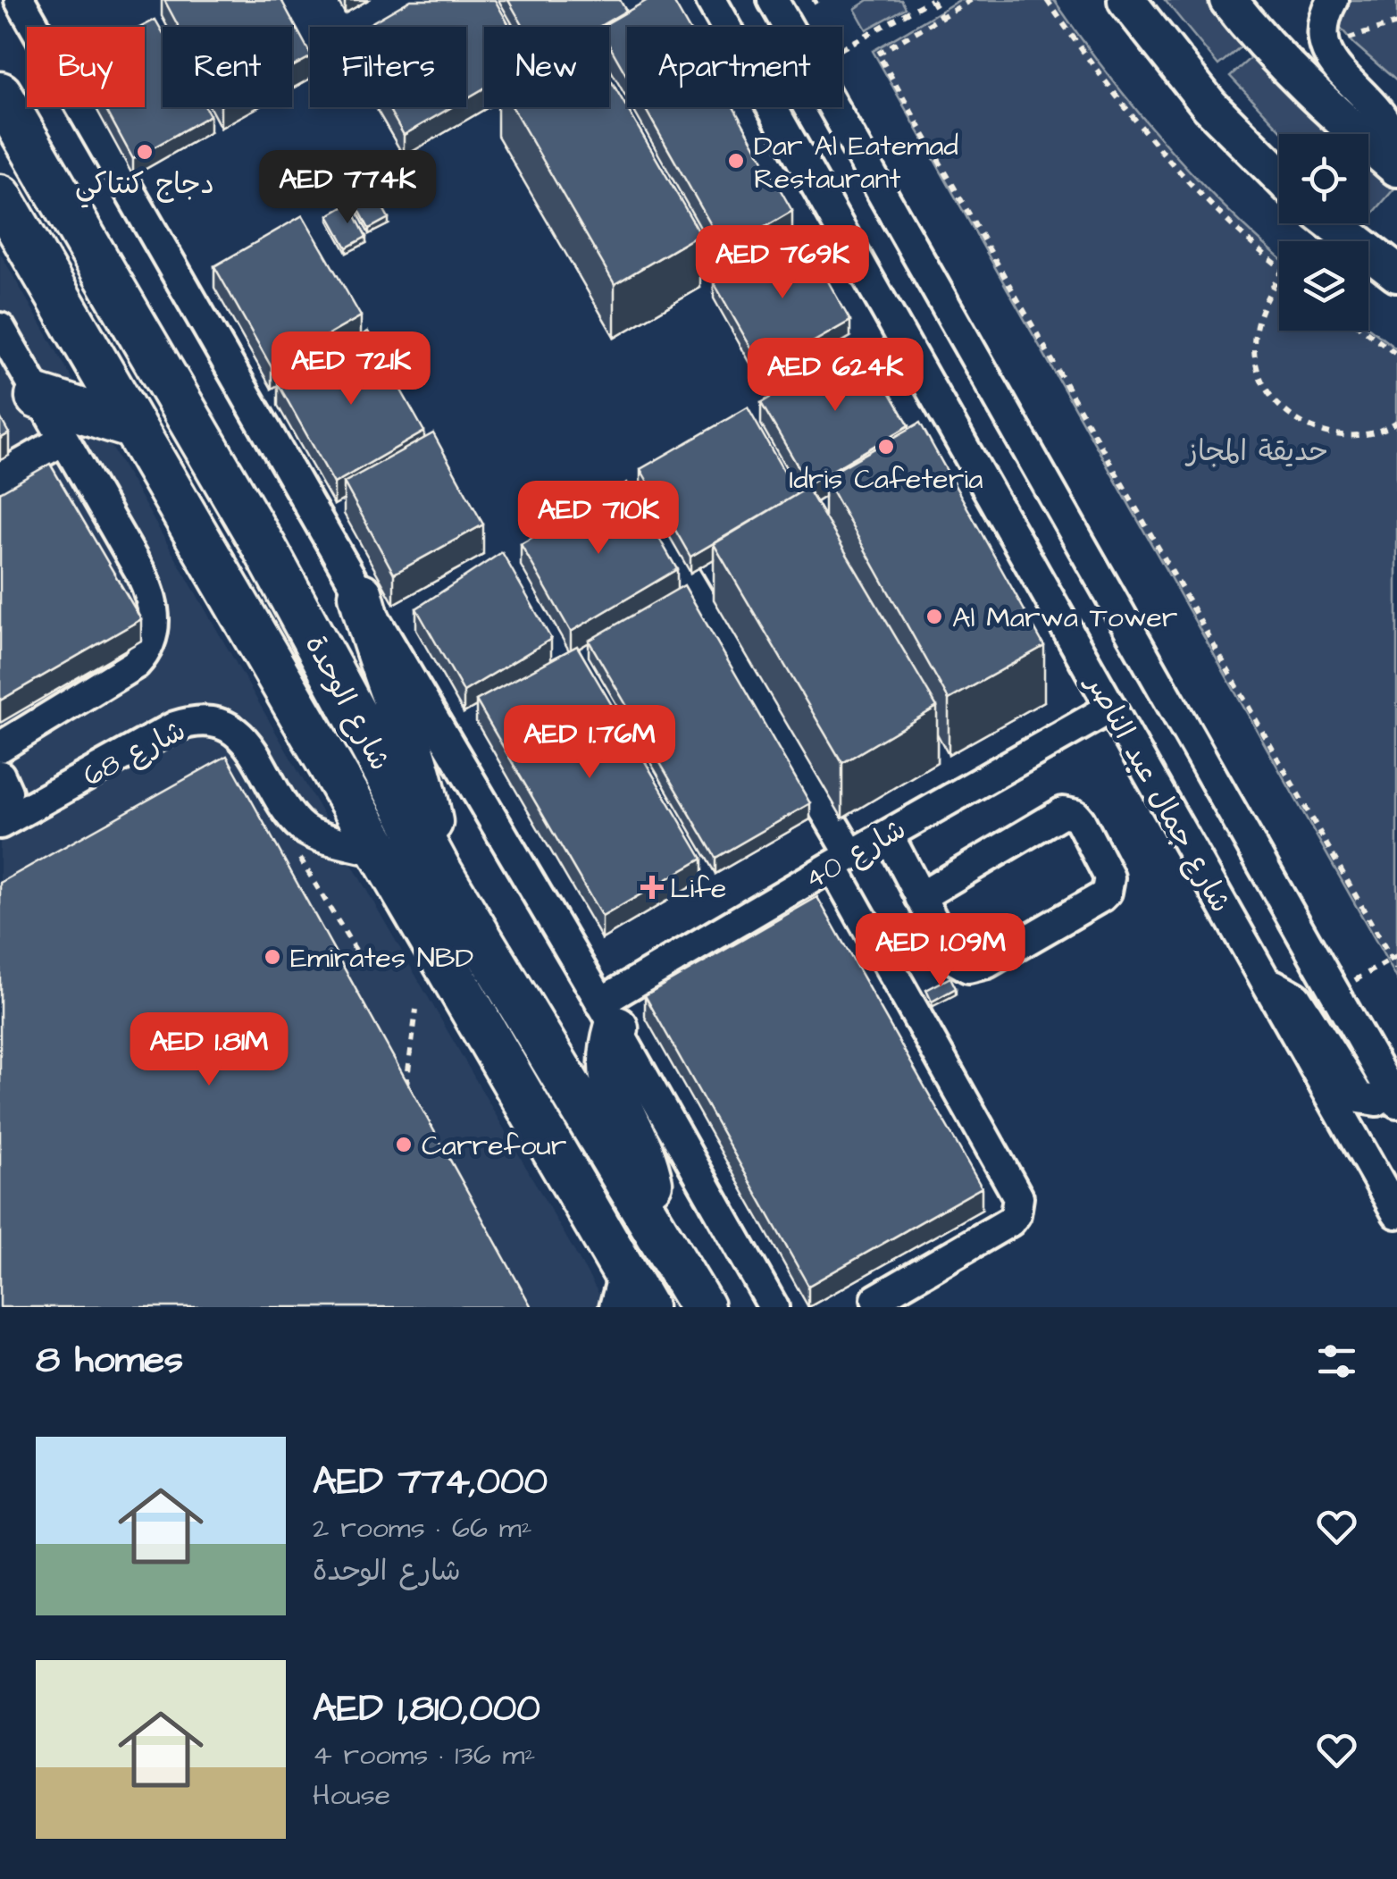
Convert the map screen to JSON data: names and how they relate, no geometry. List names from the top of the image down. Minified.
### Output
{"streets":{"highway":["شارع الوحدة"],"street":["شارع 68","شارع جمال عبد الناصر","شارع 40"]},"crossings":[["شارع الوحدة","شارع 68"],["شارع جمال عبد الناصر","شارع 40"]],"parks":["حديقة المجاز"],"places":{"other":["دجاج كنتاكي","Dar Al Eatemad Restaurant","Idris Cafeteria","Al Marwa Tower","Emirates NBD","Carrefour"],"health":["Life"]},"page":{"chip":["Buy","Rent","Filters","New","Apartment"],"price":["AED 774K","AED 769K","AED 721K","AED 624K","AED 710K","AED 1.76M","AED 1.09M","AED 1.81M"],"heading":"8 homes","list":[{"name":"AED 774,000","note":"2 rooms · 66 m² · شارع الوحدة"},{"name":"AED 1,810,000","note":"4 rooms · 136 m² · House"}]}}
